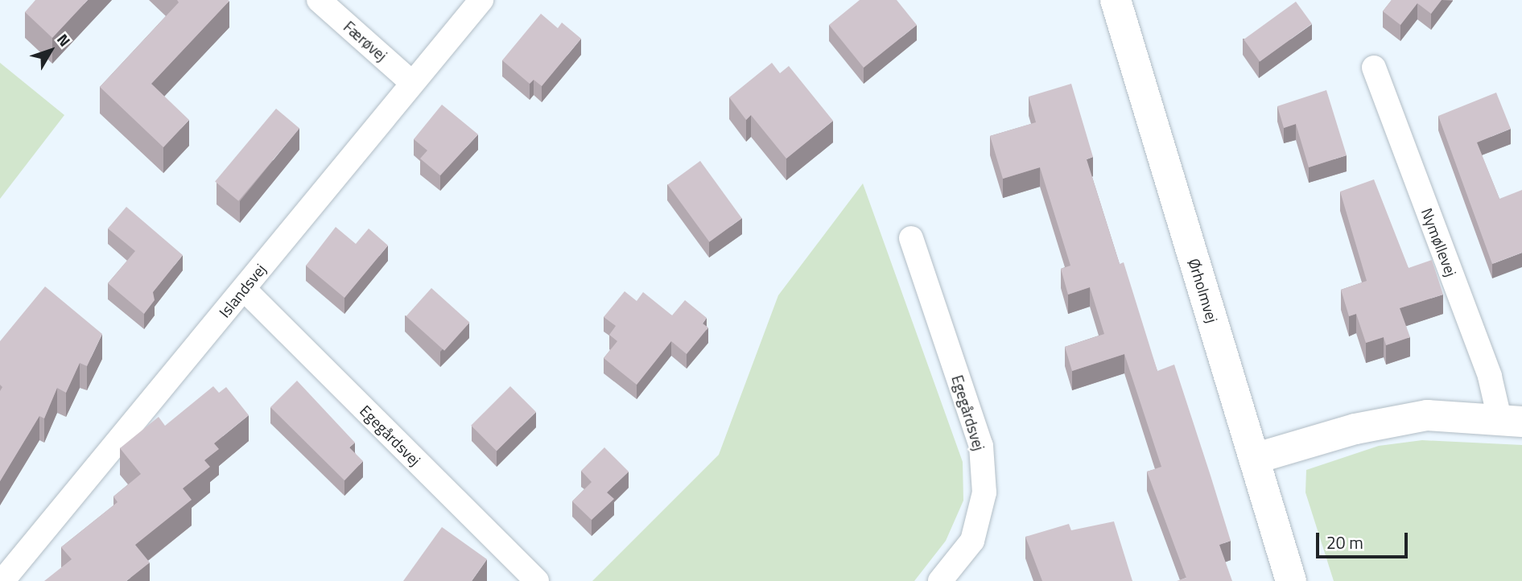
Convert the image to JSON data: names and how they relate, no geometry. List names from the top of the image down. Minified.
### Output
{"streets":{"street":["Færøvej","Nymøllevej","Islandsvej","Ørholmvej","Egegårdsvej"]},"crossings":[["Færøvej","Islandsvej"],["Nymøllevej","Ørholmvej"],["Islandsvej","Egegårdsvej"]],"scale_bar":"20 m","north":"top right"}
